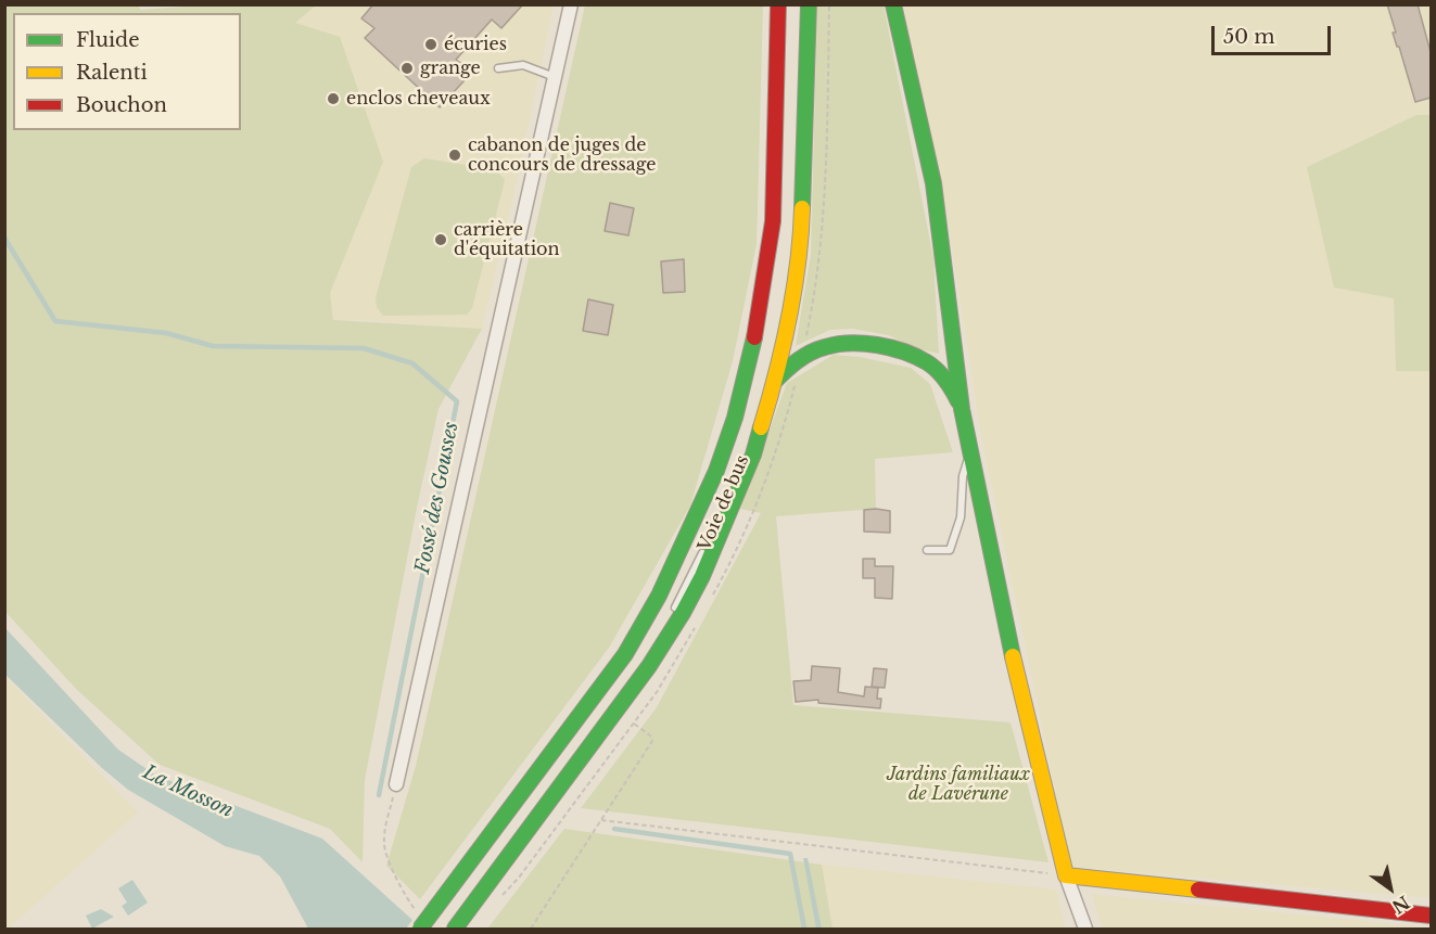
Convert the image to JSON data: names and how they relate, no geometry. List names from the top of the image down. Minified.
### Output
{"streets":{"lane":["Voie de bus"]},"water":["Fossé des Gousses","La Mosson"],"parks":["Jardins familiaux de Lavérune"],"places":["écuries","grange","enclos cheveaux","cabanon de juges de concours de dressage","carrière d'équitation"],"legend":["Fluide","Ralenti","Bouchon"],"scale_bar":"50 m","north":"bottom right"}
